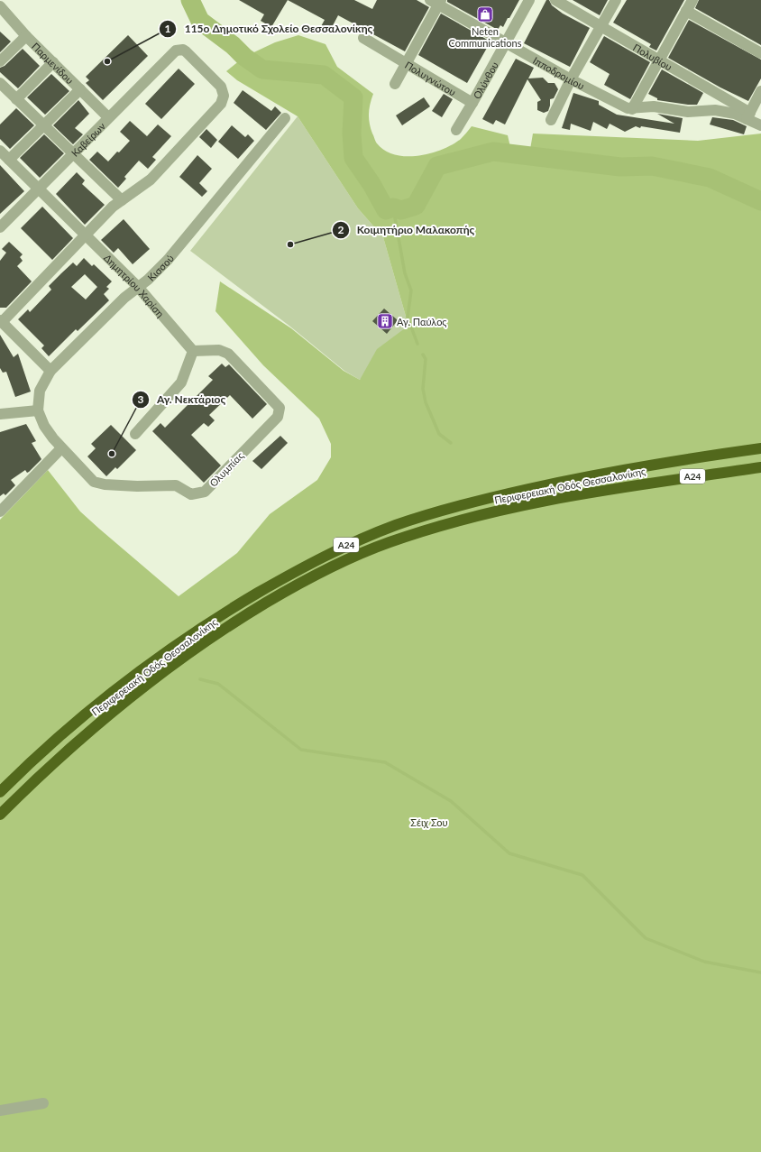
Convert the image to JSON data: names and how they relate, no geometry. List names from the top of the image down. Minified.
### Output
{"streets":{"highway":["Α24","Περιφερειακή Οδός Θεσσαλονίκης"],"street":["Πολυβίου","Παρμενίδου","Ιπποδρομίου","Πολυγνώτου","Ολύνθου","Καβείρων","Κισσού","Δημητρίου Χαρίση","Ολυμπίας"]},"crossings":[["Παρμενίδου","Καβείρων"],["Ιπποδρομίου","Ολύνθου"],["Πολυγνώτου","Ολύνθου"],["Καβείρων","Δημητρίου Χαρίση"],["Κισσού","Δημητρίου Χαρίση"],["Κισσού","Ολυμπίας"],["Δημητρίου Χαρίση","Ολυμπίας"]],"parks":["Σέιχ Σου"],"places":{"shop":["Neten Communications"],"other":["115o Δημοτικό Σχολείο Θεσσαλονίκης","Κοιμητήριο Μαλακοπής","Αγ. Νεκτάριος"],"building":["Αγ. Παύλος"]}}
